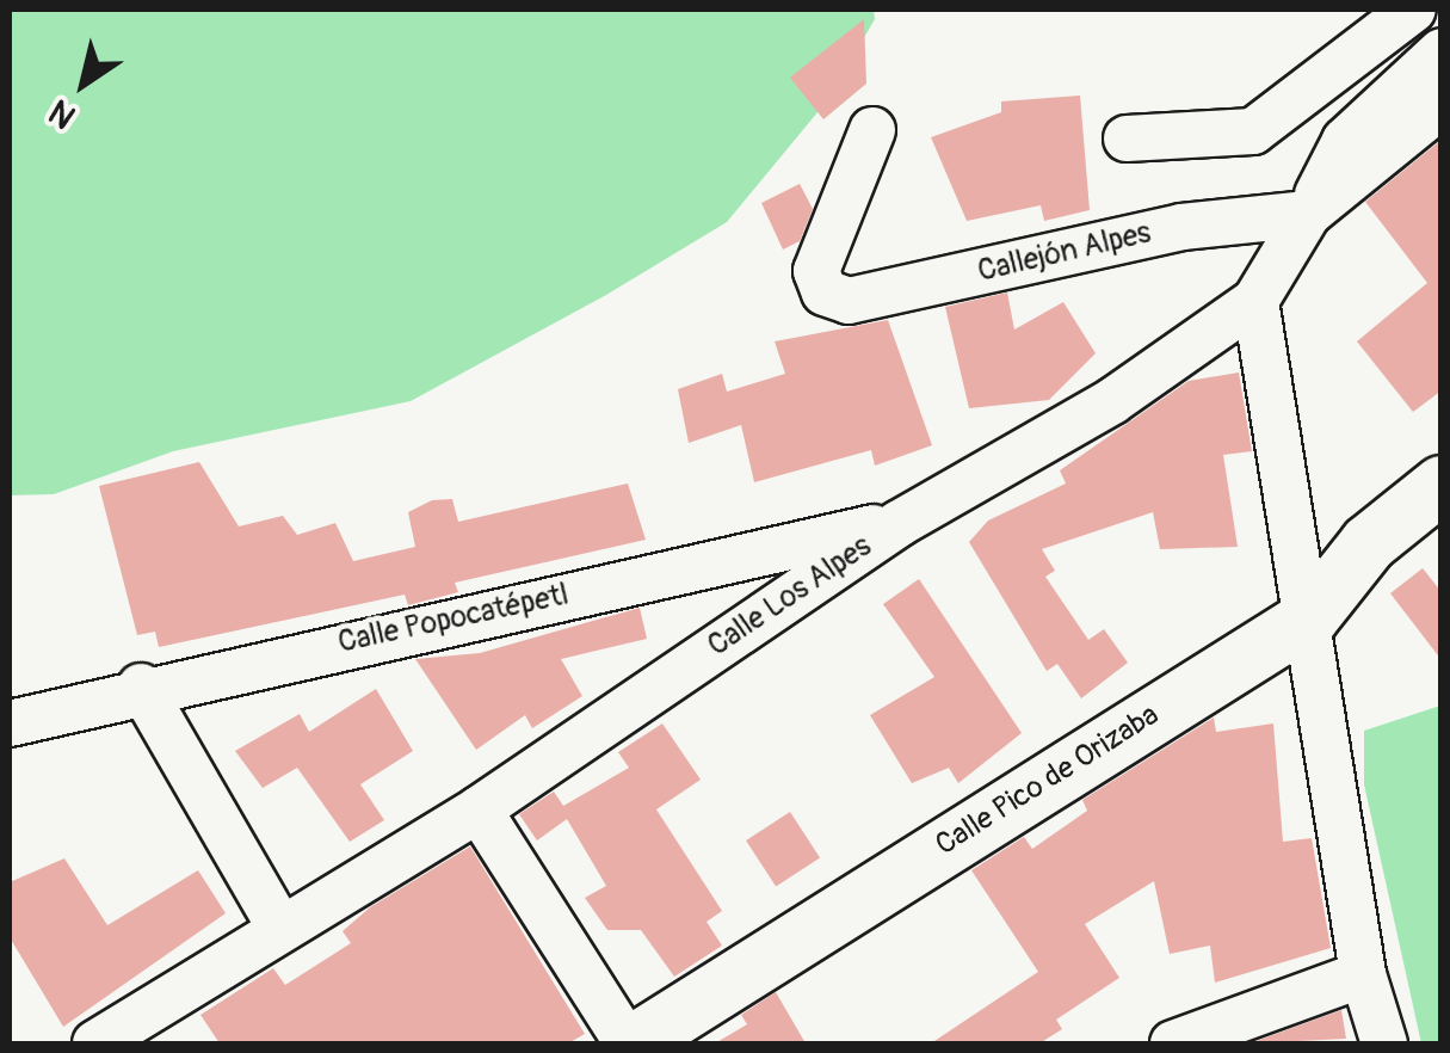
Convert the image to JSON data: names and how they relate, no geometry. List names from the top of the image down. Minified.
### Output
{"streets":{"street":["Callejón Alpes","Calle Los Alpes","Calle Popocatépetl","Calle Pico de Orizaba"]},"crossings":[["Callejón Alpes","Calle Los Alpes"],["Calle Los Alpes","Calle Popocatépetl"]],"north":"bottom left"}
